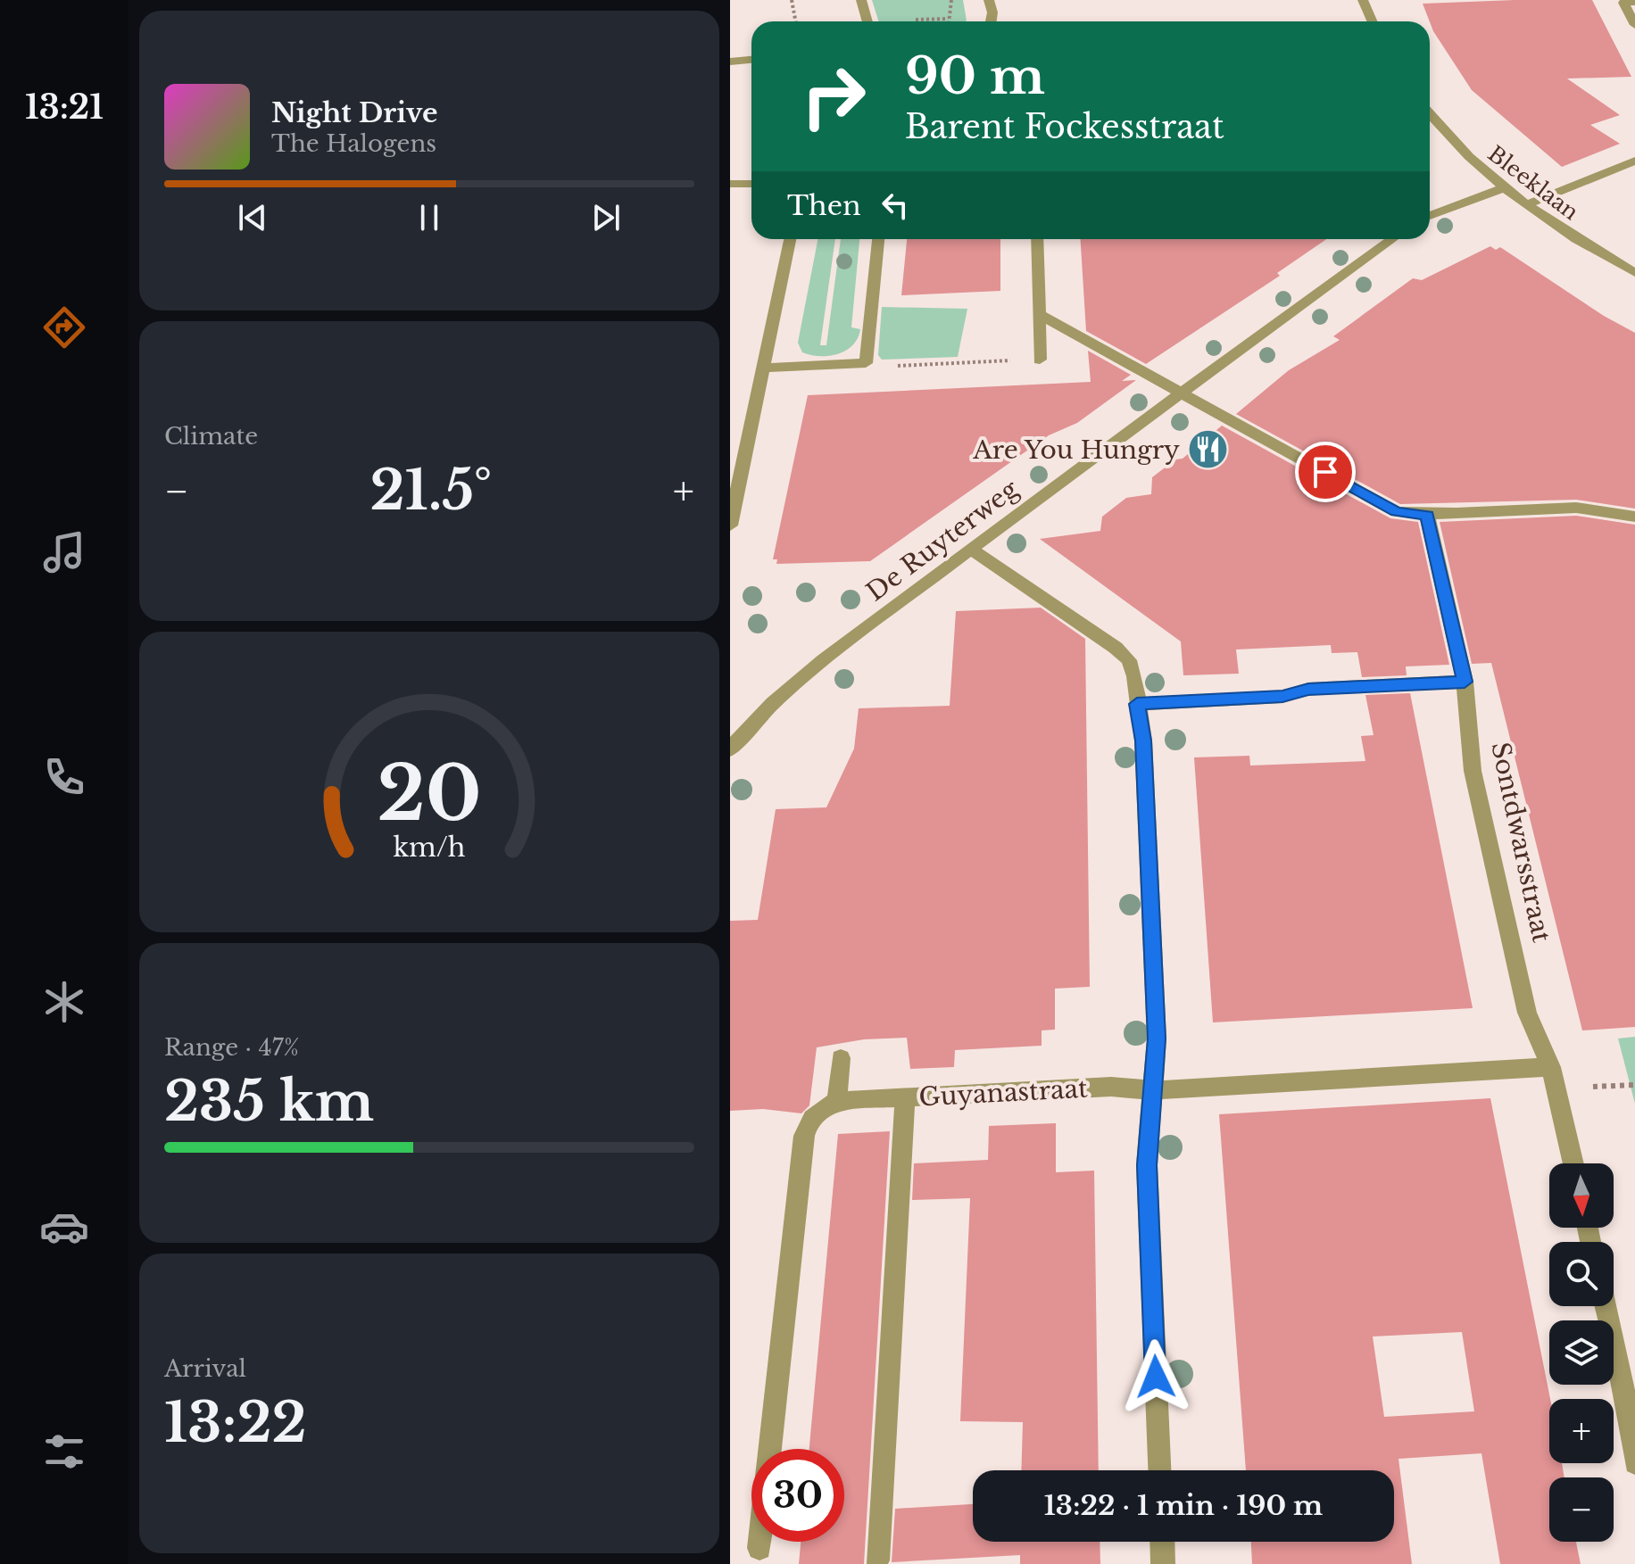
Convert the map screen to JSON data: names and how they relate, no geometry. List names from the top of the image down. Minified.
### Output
{"streets":{"street":["Bleeklaan","De Ruyterweg","Sontdwarsstraat","Guyanastraat"]},"crossings":[["Sontdwarsstraat","Guyanastraat"]],"places":{"restaurant":["Are You Hungry"]},"north":"bottom","page":{"tabs":"13:21","turn":["90 m","Barent Fockesstraat"],"song":["Night Drive","The Halogens"],"then":"Then","tile":["Climate",["Range · 47%","235 km"],["Arrival","13:22"]],"heat":["−","21.5°","+"],"map_buttons":["+","−"],"limit":"30","trip":"13:22 · 1 min · 190 m","gauge":["20","km/h"]}}
